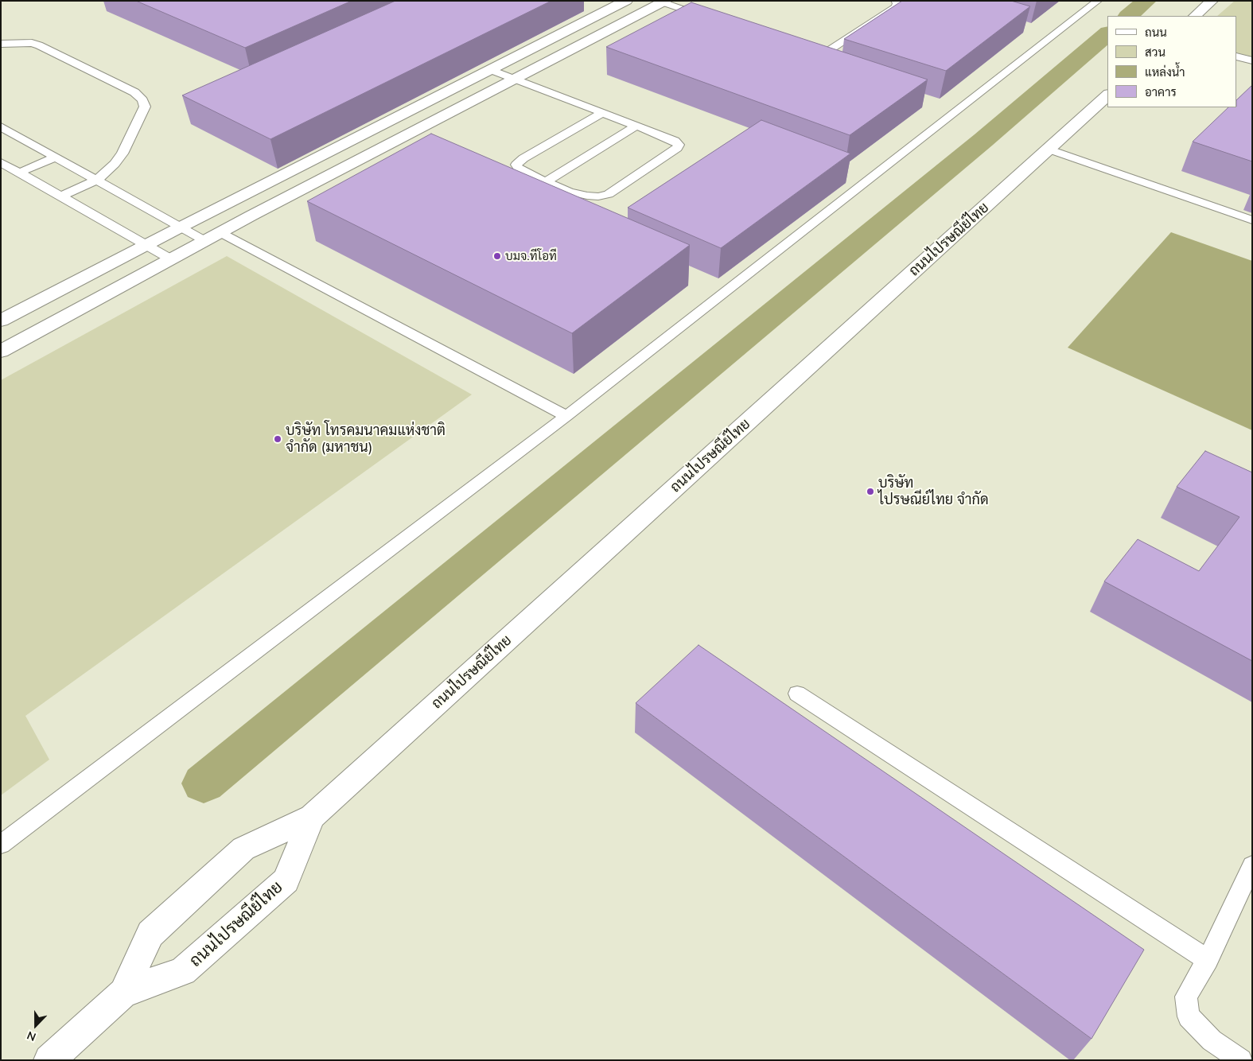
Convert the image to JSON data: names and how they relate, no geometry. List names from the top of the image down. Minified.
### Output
{"streets":{"street":["ถนนไปรษณีย์ไทย"]},"places":["บมจ.ทีโอที","บริษัท โทรคมนาคมแห่งชาติ จำกัด (มหาชน)","บริษัท ไปรษณีย์ไทย จำกัด"],"legend":["ถนน","สวน","แหล่งน้ำ","อาคาร"],"north":"bottom"}
